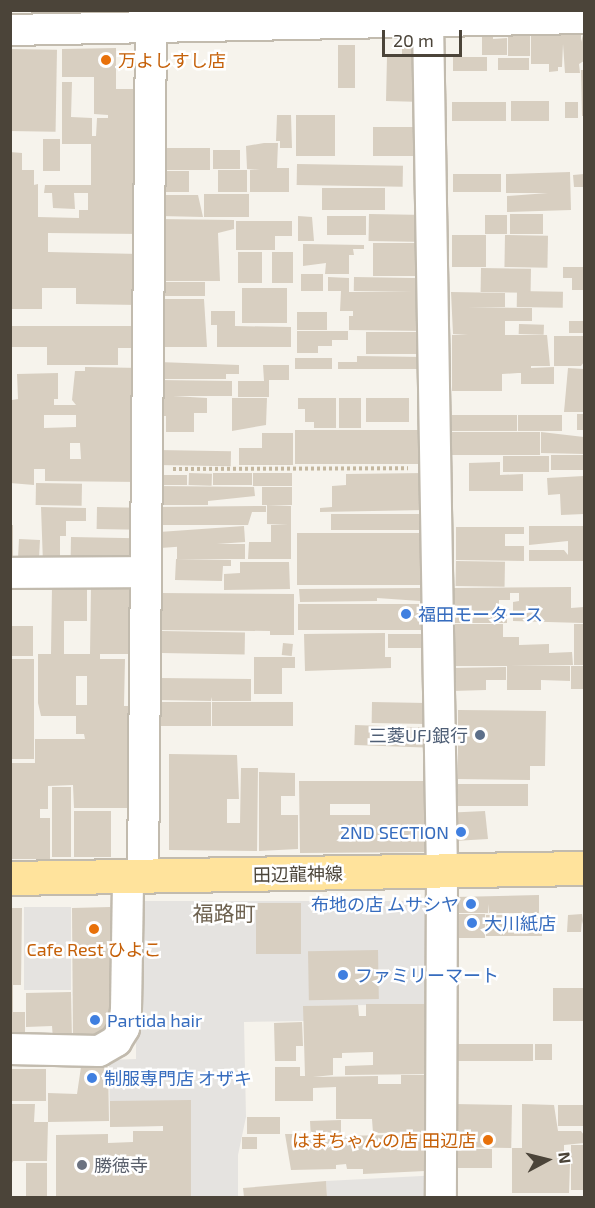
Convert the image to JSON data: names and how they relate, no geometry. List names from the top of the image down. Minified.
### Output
{"streets":{"main road":["田辺龍神線"]},"districts":["福路町"],"places":["万よしすし店","福田モータース","三菱UFJ銀行","2ND SECTION","布地の店 ムサシヤ","大川紙店","Cafe Rest ひよこ","ファミリーマート","Partida hair","制服専門店 オザキ","はまちゃんの店 田辺店","勝徳寺"],"scale_bar":"20 m","north":"right"}
